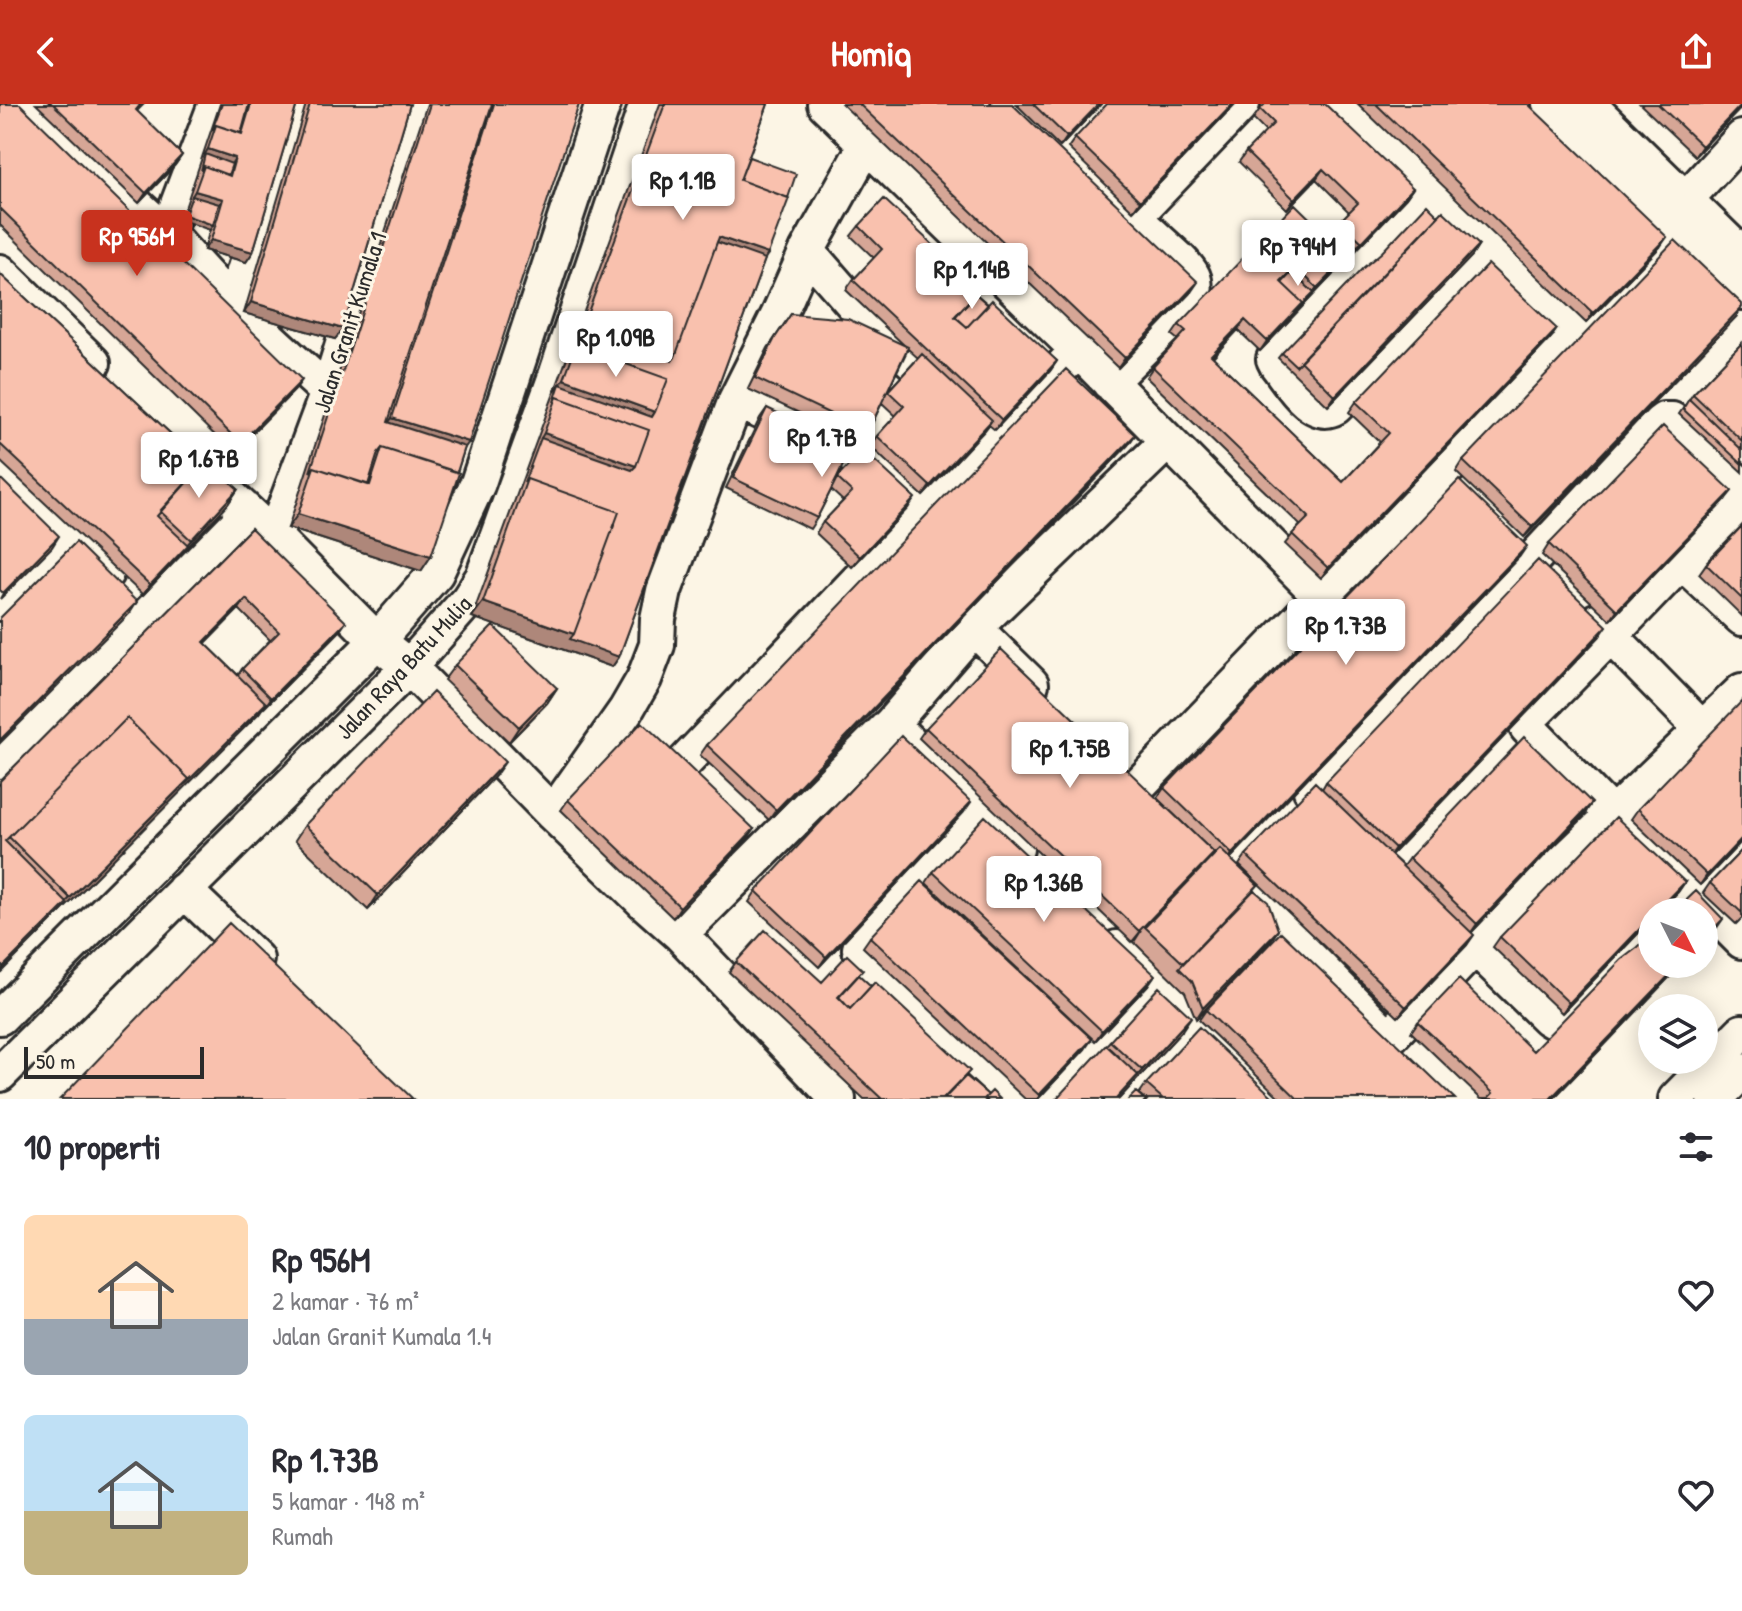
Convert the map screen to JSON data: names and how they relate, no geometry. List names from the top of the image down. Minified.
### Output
{"streets":{"street":["Jalan Granit Kumala 1","Jalan Raya Batu Mulia"]},"scale_bar":"50 m","north":"bottom right","page":{"header":"Homiq","price":["Rp 1.1B","Rp 956M","Rp 794M","Rp 1.14B","Rp 1.09B","Rp 1.7B","Rp 1.67B","Rp 1.73B","Rp 1.75B","Rp 1.36B"],"scale":"50 m","heading":"10 properti","list":[{"name":"Rp 956M","note":"2 kamar · 76 m² · Jalan Granit Kumala 1.4"},{"name":"Rp 1.73B","note":"5 kamar · 148 m² · Rumah"}]}}
